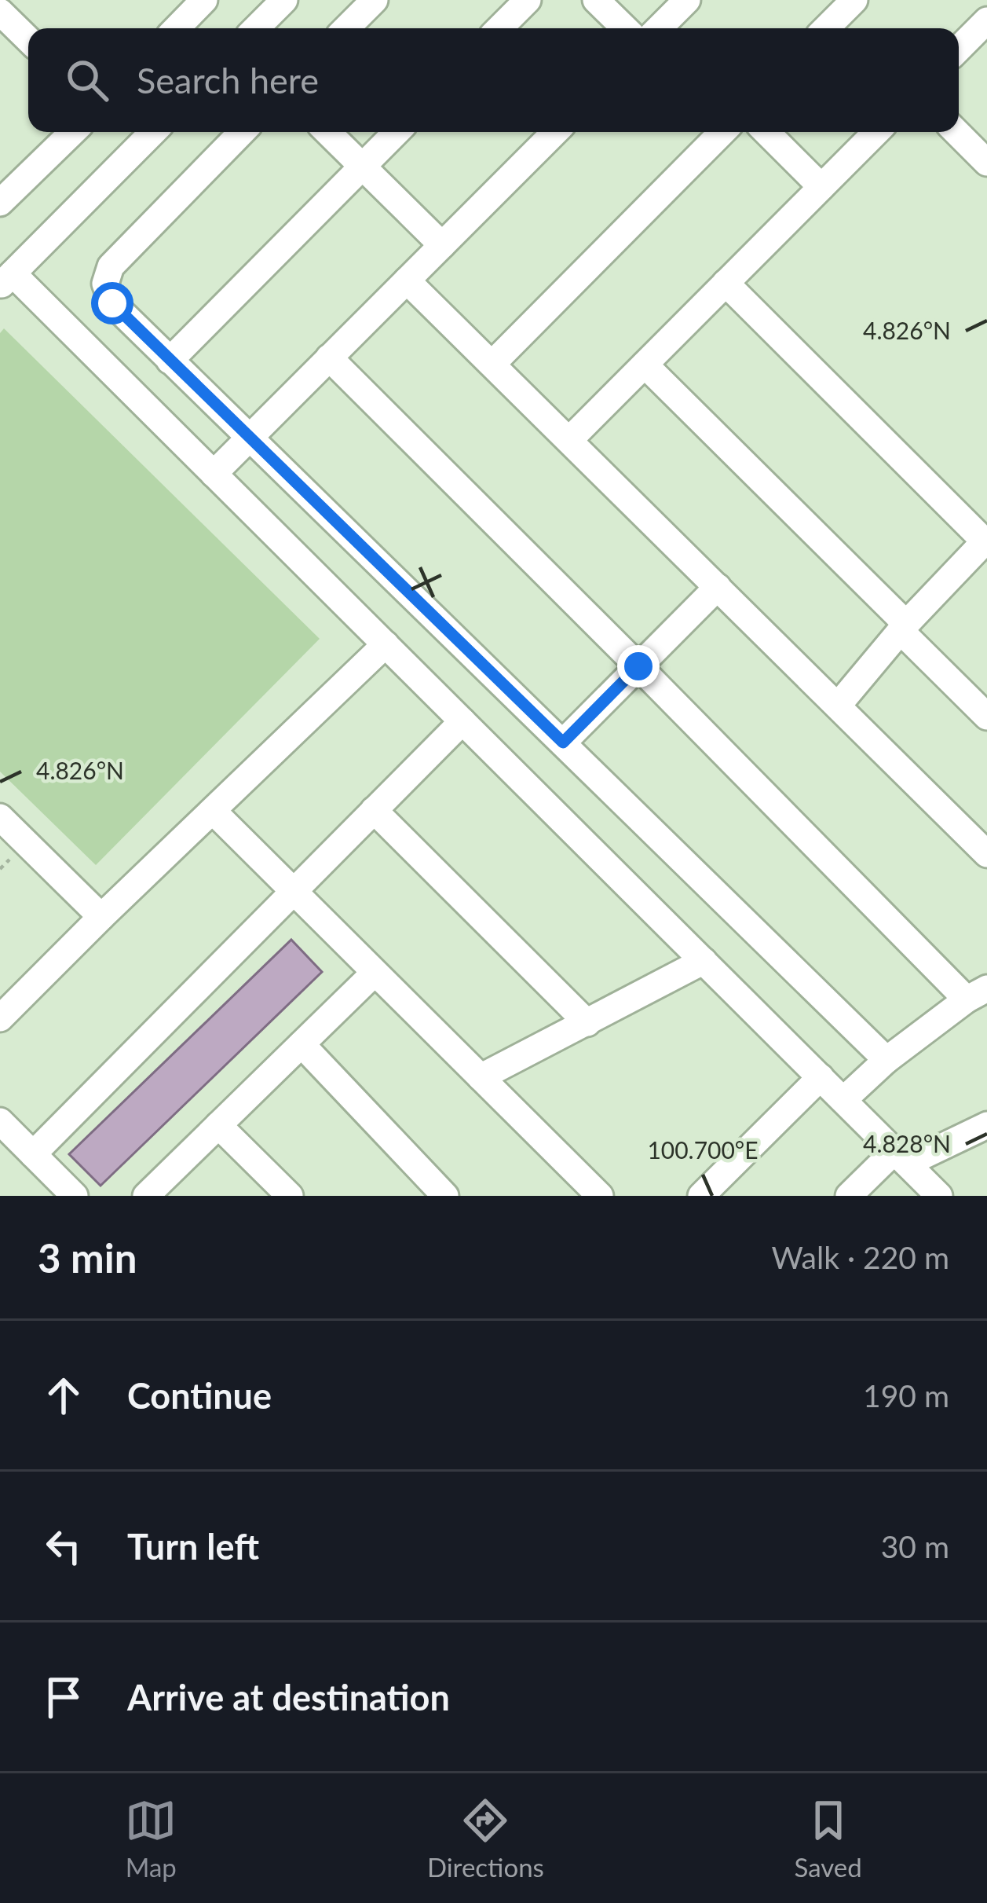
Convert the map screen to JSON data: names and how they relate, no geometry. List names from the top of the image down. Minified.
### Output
{"page":{"search":"Search here","heading":["3 min","Walk · 220 m"],"list":[["Continue","190 m"],["Turn left","30 m"],"Arrive at destination"],"nav":["Map","Directions","Saved"]},"coordinates":["4.826°N","4.828°N","100.700°E"]}
